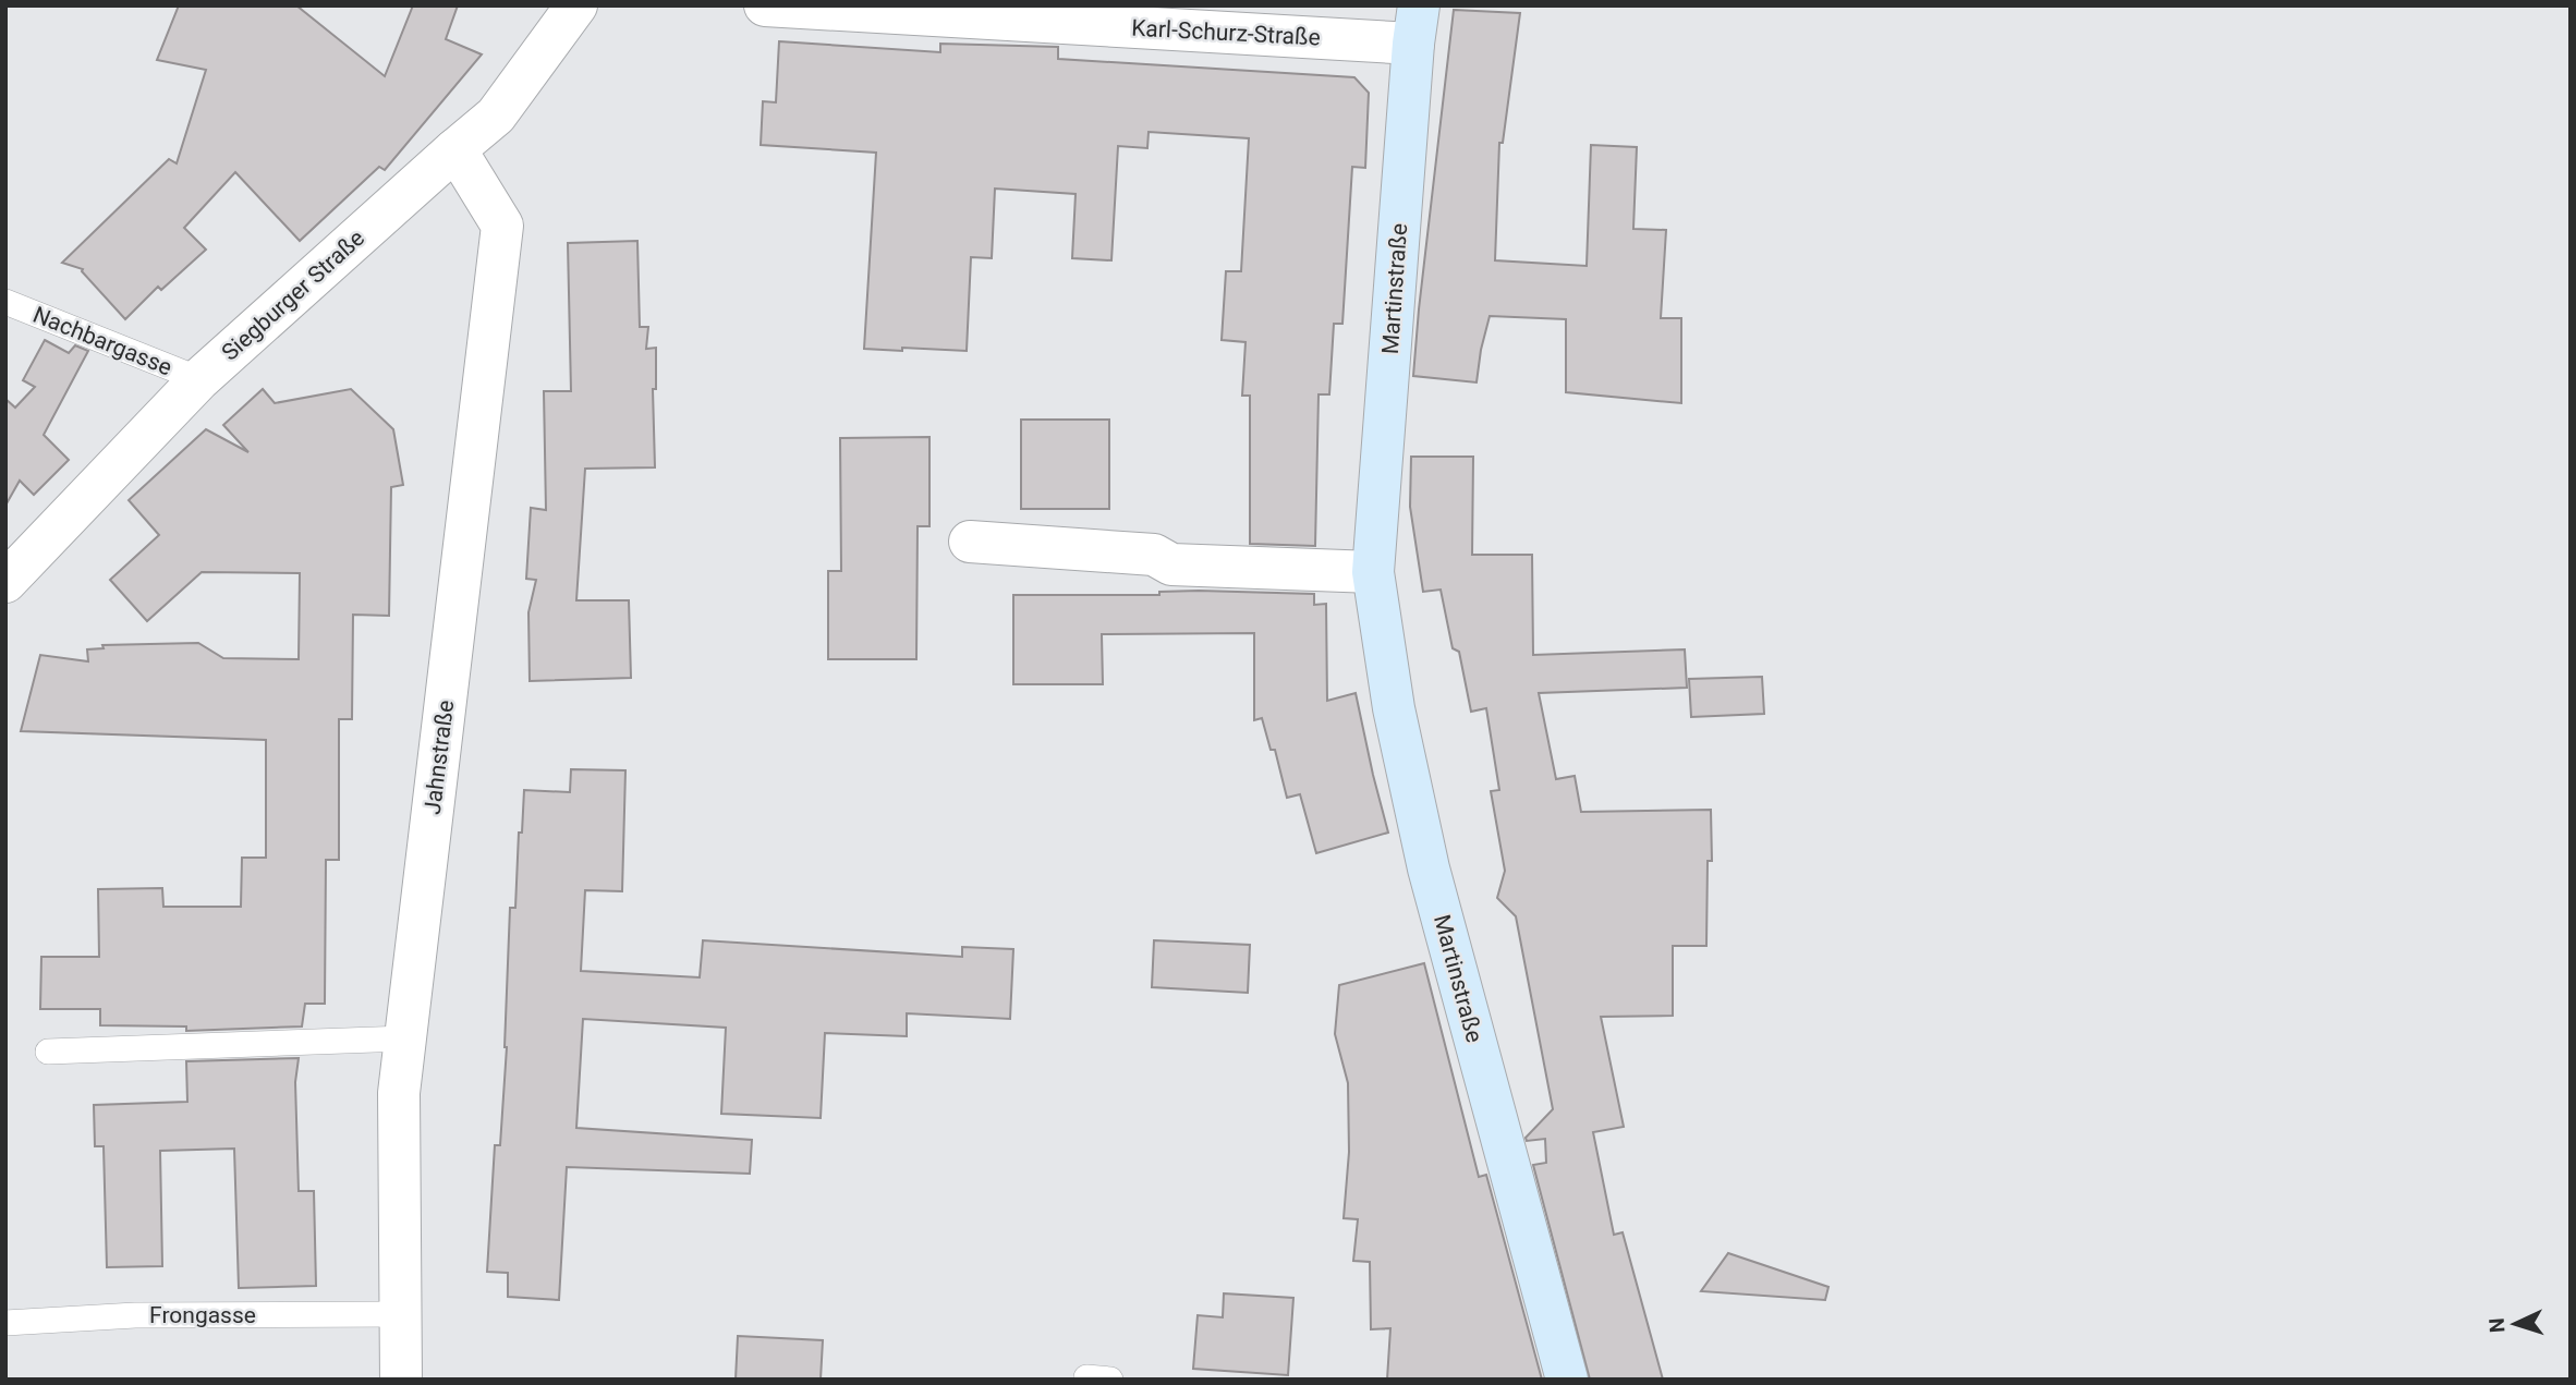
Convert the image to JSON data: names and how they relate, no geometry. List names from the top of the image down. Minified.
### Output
{"streets":{"street":["Karl-Schurz-Straße","Martinstraße","Siegburger Straße","Jahnstraße"],"lane":["Nachbargasse","Frongasse"]},"crossings":[["Karl-Schurz-Straße","Martinstraße"],["Siegburger Straße","Nachbargasse"],["Siegburger Straße","Jahnstraße"],["Jahnstraße","Frongasse"]],"north":"left"}
